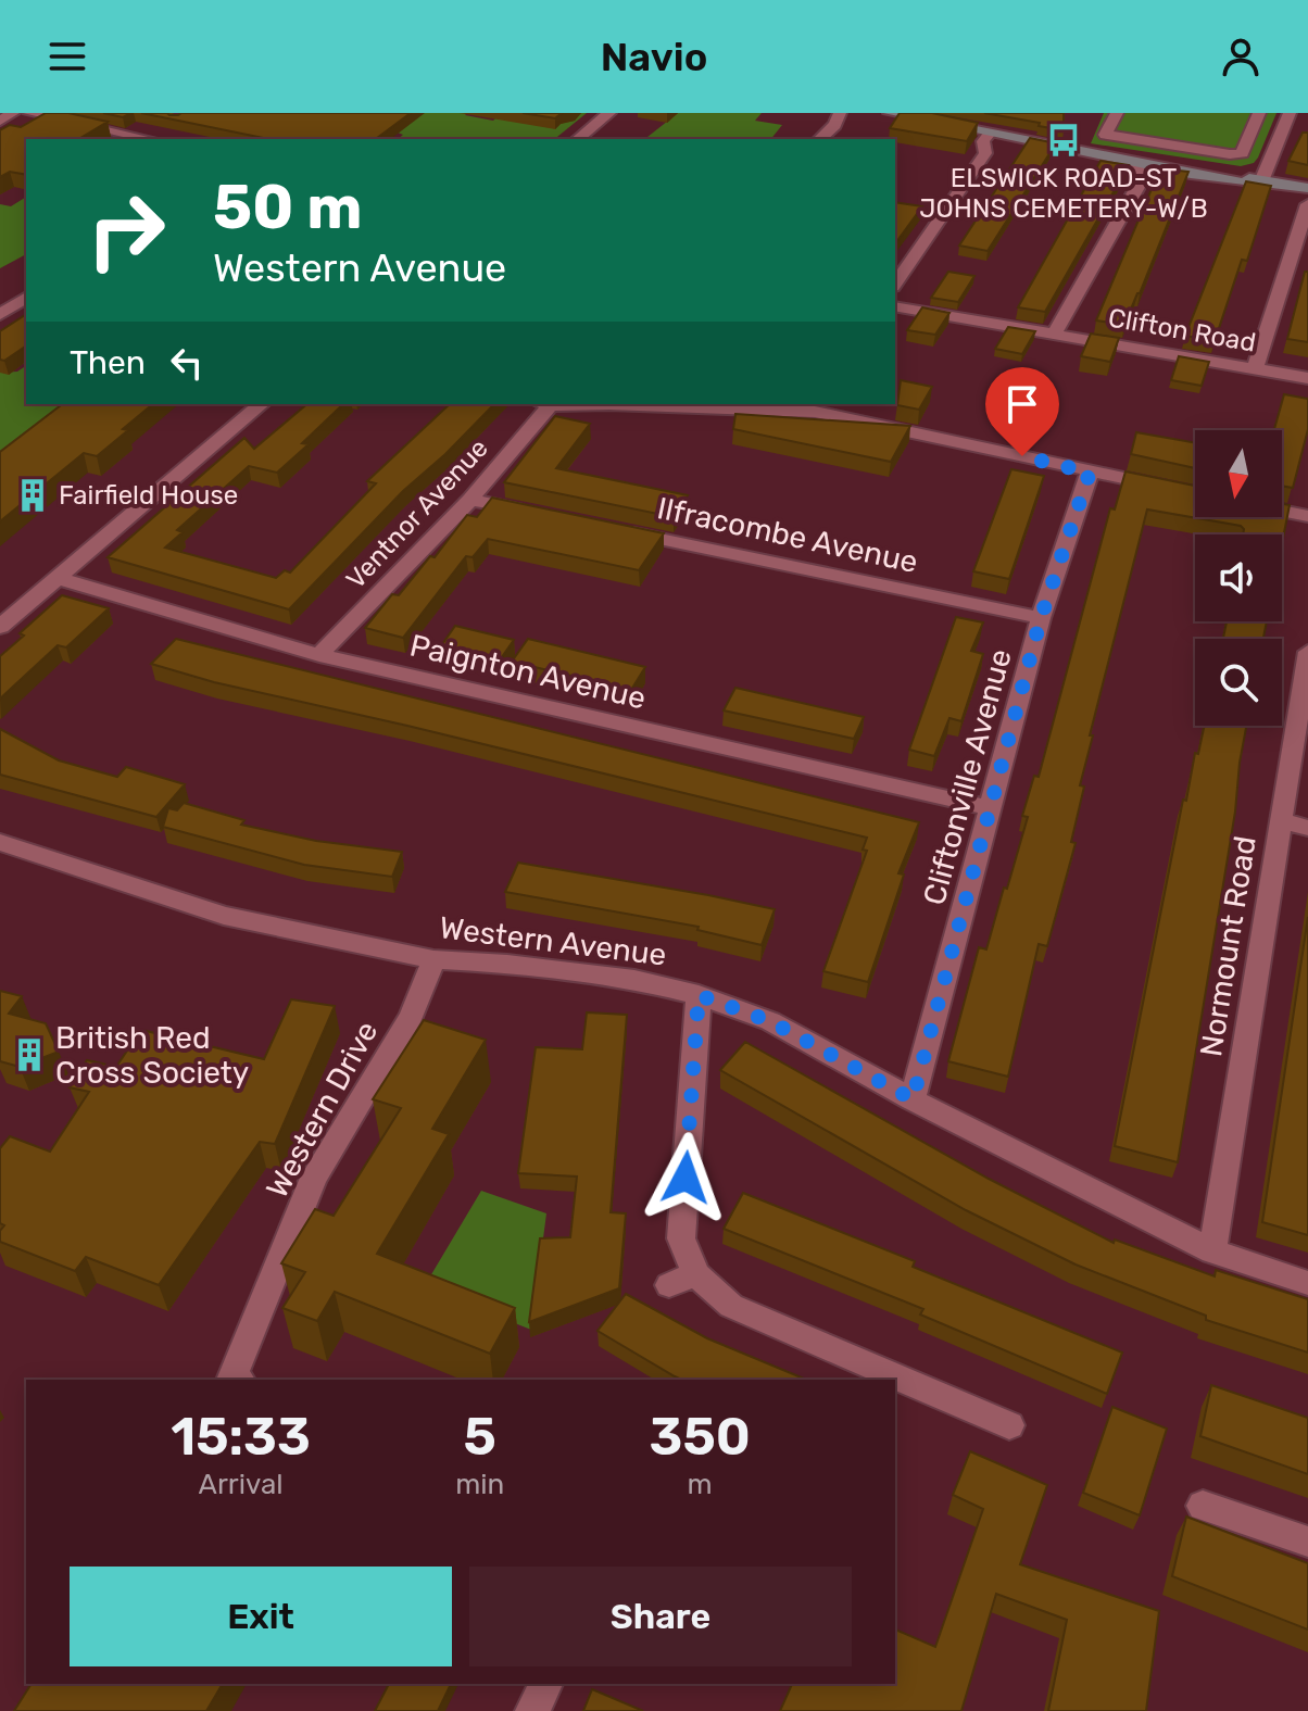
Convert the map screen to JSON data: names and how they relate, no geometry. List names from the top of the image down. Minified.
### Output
{"streets":{"street":["Clifton Road","Ventnor Avenue","Ilfracombe Avenue","Paignton Avenue","Cliftonville Avenue","Western Avenue","Normount Road","Western Drive"]},"crossings":[["Ventnor Avenue","Paignton Avenue"],["Ilfracombe Avenue","Cliftonville Avenue"],["Paignton Avenue","Cliftonville Avenue"],["Cliftonville Avenue","Western Avenue"],["Western Avenue","Normount Road"],["Western Avenue","Western Drive"]],"places":{"bus stop":["ELSWICK ROAD-ST JOHNS CEMETERY-W/B"],"building":["Fairfield House","British Red Cross Society"]},"north":"bottom","page":{"header":"Navio","turn":["50 m","Western Avenue"],"then":"Then","eta":["15:33","Arrival","5","min","350","m"],"buttons":["Exit","Share"]}}
